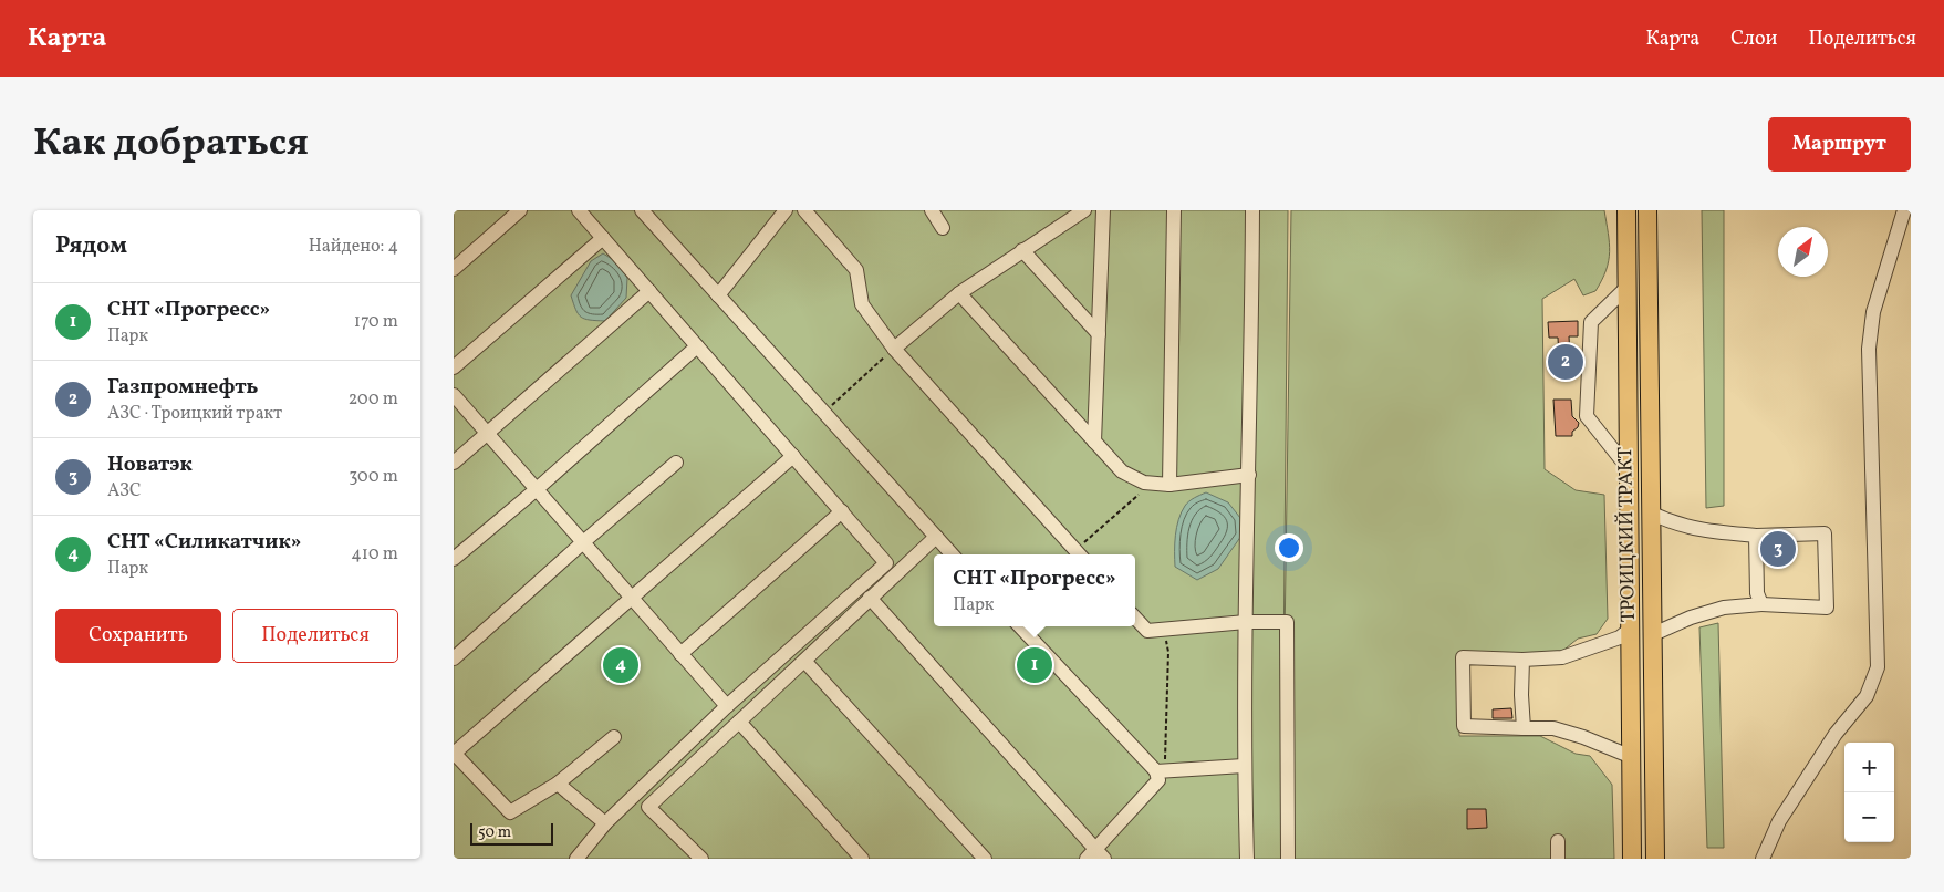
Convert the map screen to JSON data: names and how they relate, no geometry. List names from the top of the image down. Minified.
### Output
{"streets":{"main road":["ТРОИЦКИЙ ТРАКТ"]},"scale_bar":"50 m","north":"top right","page":{"header":"Карта","nav":["Карта","Слои","Поделиться"],"title":"Как добраться","buttons":["Маршрут",["Сохранить","Поделиться"]],"heading":["Рядом","Найдено: 4"],"list":[{"mark":"1","name":"СНТ «Прогресс»","note":"Парк","value":"170 m"},{"mark":"2","name":"Газпромнефть","note":"АЗС · Троицкий тракт","value":"200 m"},{"mark":"3","name":"Новатэк","note":"АЗС","value":"300 m"},{"mark":"4","name":"СНТ «Силикатчик»","note":"Парк","value":"410 m"}],"pins":["2","3","1","4"],"popup":["СНТ «Прогресс»","Парк"],"map_buttons":["+","−"],"scale":"50 m"}}
